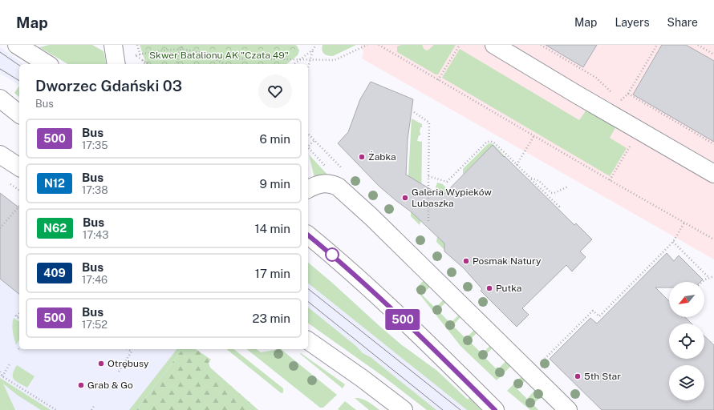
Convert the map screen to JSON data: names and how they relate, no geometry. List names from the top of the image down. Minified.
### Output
{"parks":["Skwer Batalionu AK \"Czata 49\""],"places":["Żabka","Galeria Wypieków Lubaszka","Posmak Natury","Putka","Otrębusy","5th Star","Grab & Go"],"lines":["bus line 500"],"north":"bottom left","page":{"header":"Map","nav":["Map","Layers","Share"],"on_map":"500","heading":["Dworzec Gdański 03","Bus"],"list":[{"mark":"500","name":"Bus","note":"17:35","value":"6 min"},{"mark":"N12","name":"Bus","note":"17:38","value":"9 min"},{"mark":"N62","name":"Bus","note":"17:43","value":"14 min"},{"mark":"409","name":"Bus","note":"17:46","value":"17 min"},{"mark":"500","name":"Bus","note":"17:52","value":"23 min"}]}}
